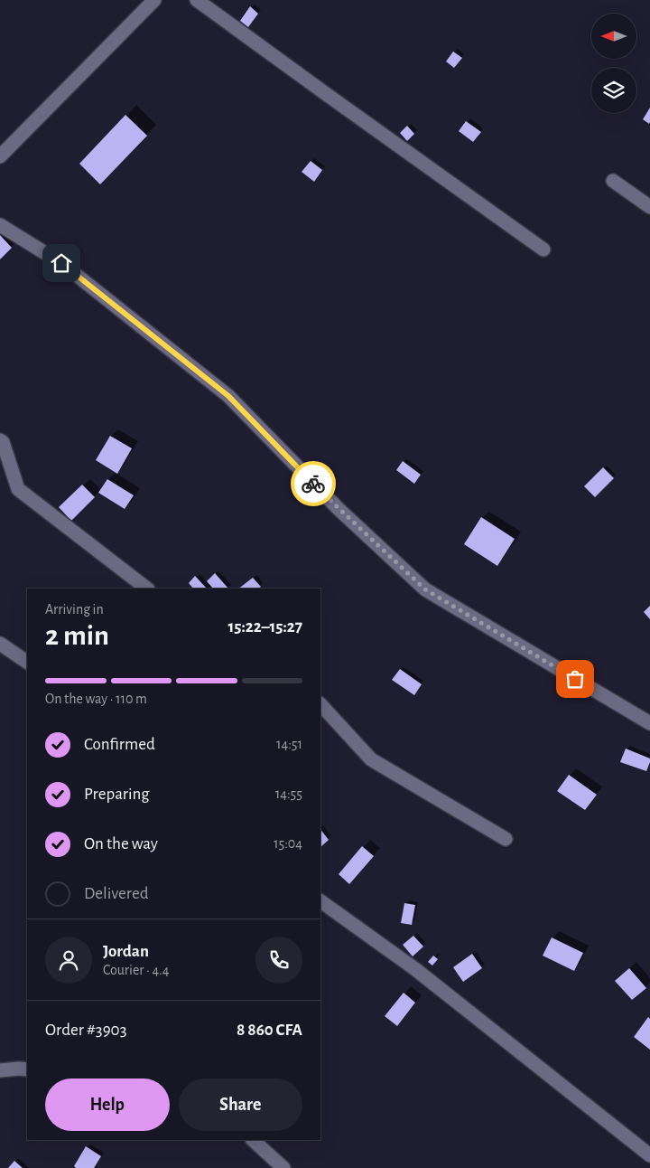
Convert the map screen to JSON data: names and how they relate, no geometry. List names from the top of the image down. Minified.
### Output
{"north":"left","page":{"heading":["2 min","Arriving in","15:22–15:27"],"panel":["Jordan","Courier · 4.4","Order #3903","8 860 CFA"],"bar":"On the way · 110 m","list":[["Confirmed","14:51"],["Preparing","14:55"],["On the way","15:04"],"Delivered"],"buttons":["Help","Share"]}}
